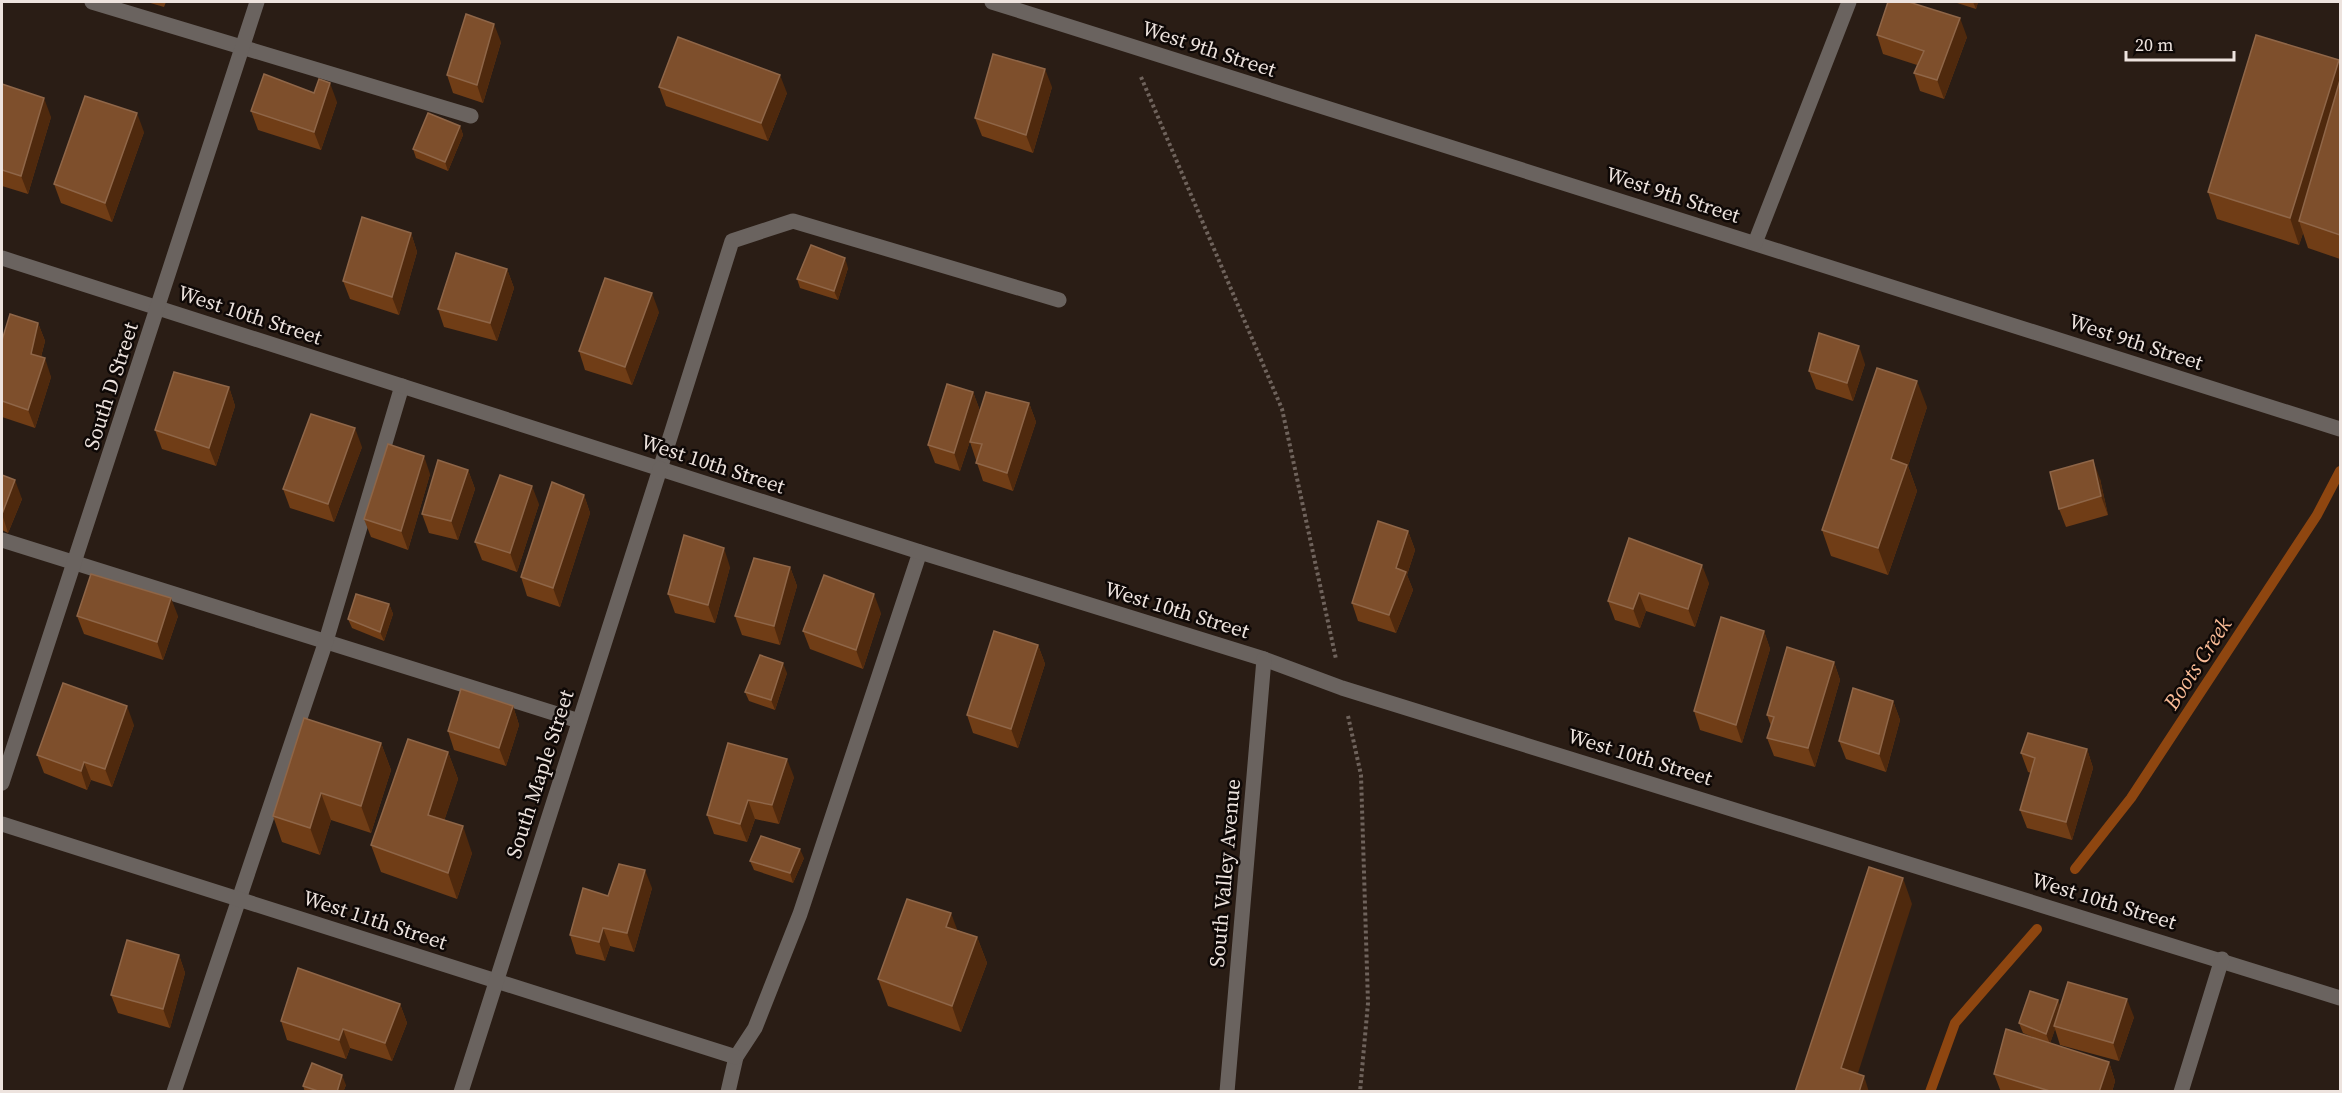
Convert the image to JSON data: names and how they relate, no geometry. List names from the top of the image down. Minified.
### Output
{"streets":{"street":["West 9th Street","West 10th Street","South D Street","South Maple Street","South Valley Avenue","West 11th Street"]},"crossings":[["West 10th Street","South D Street"],["West 10th Street","South Maple Street"],["West 10th Street","South Valley Avenue"],["South Maple Street","West 11th Street"]],"water":["Boots Creek"],"scale_bar":"20 m"}
